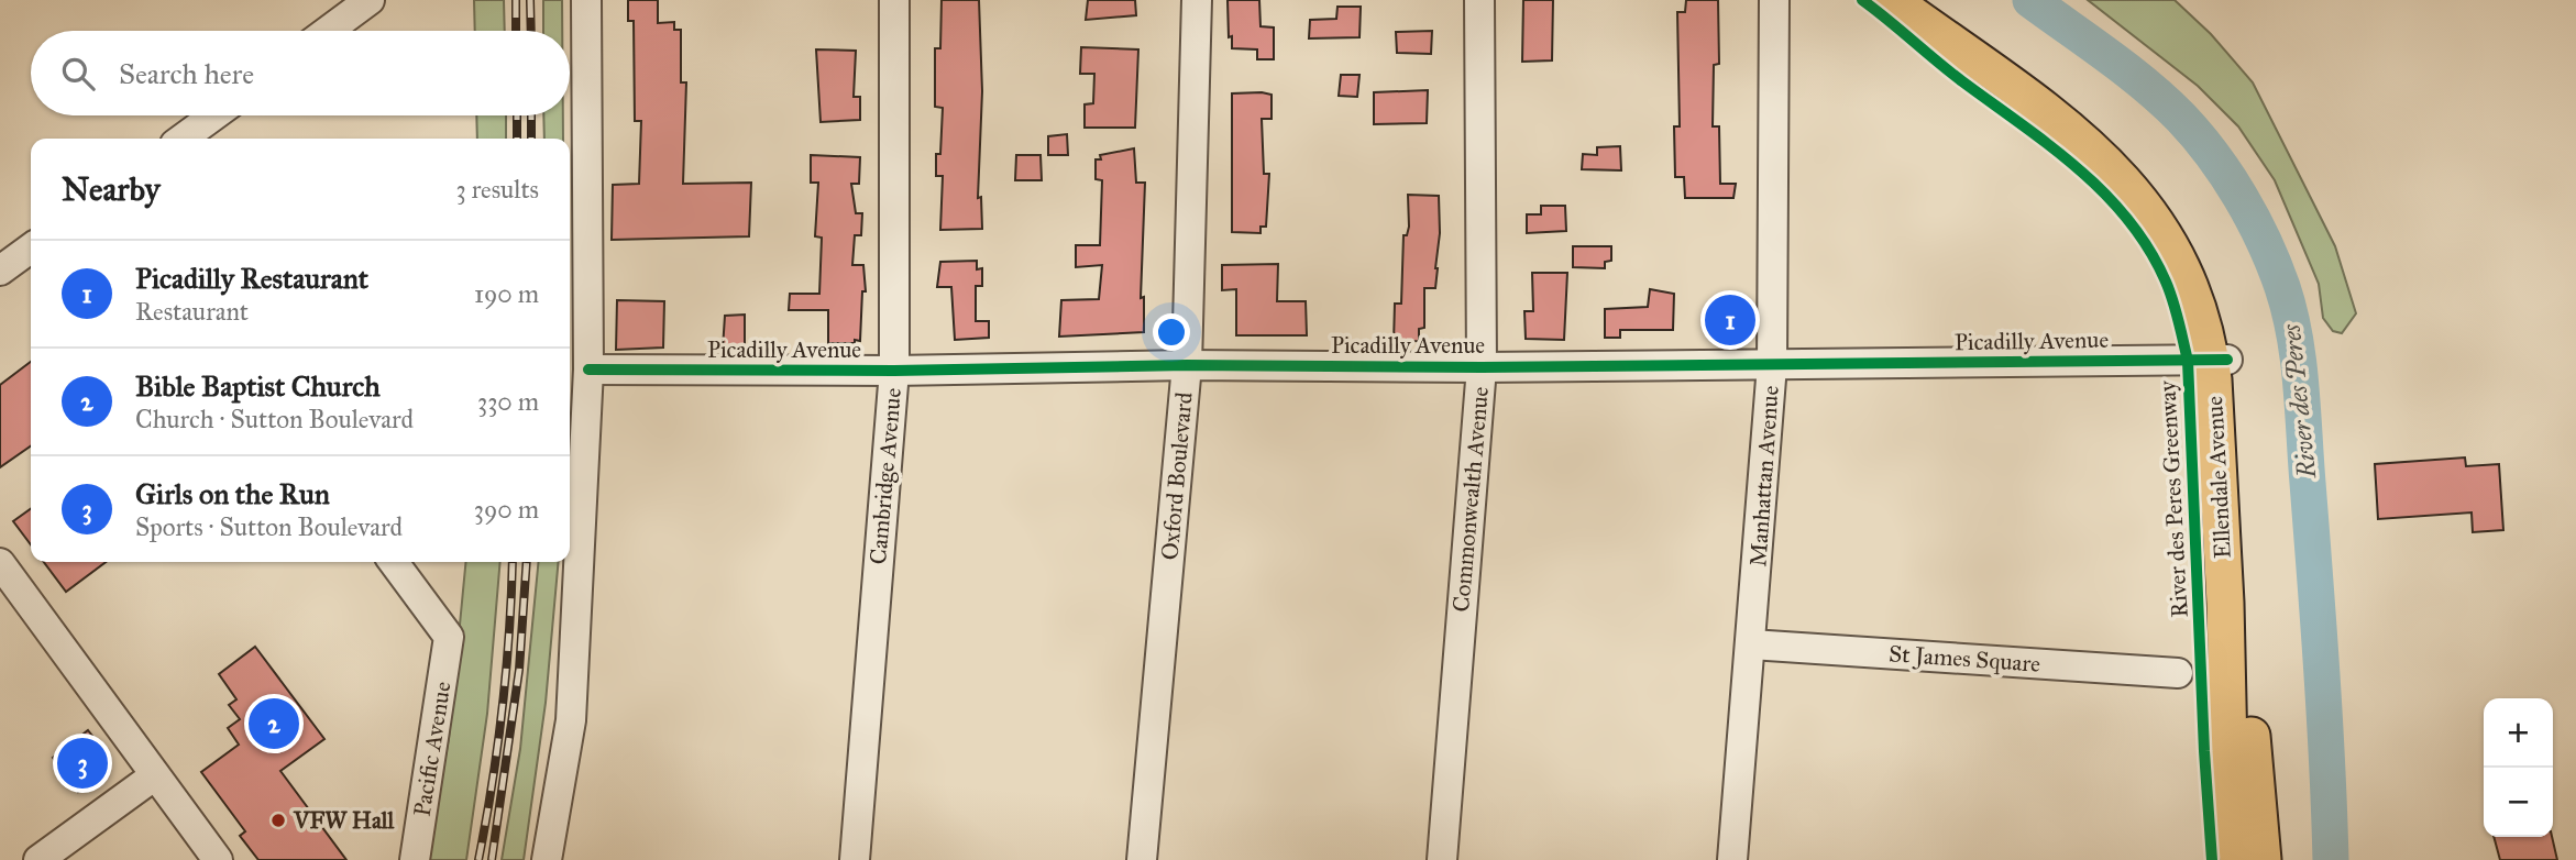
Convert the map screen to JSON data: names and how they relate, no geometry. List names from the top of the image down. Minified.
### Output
{"streets":{"main road":["Ellendale Avenue"],"street":["Picadilly Avenue","Cambridge Avenue","Oxford Boulevard","Manhattan Avenue","Commonwealth Avenue","St James Square","Pacific Avenue"],"cycle path":["River des Peres Greenway"]},"crossings":[["Picadilly Avenue","Cambridge Avenue"],["Picadilly Avenue","Oxford Boulevard"],["Picadilly Avenue","Manhattan Avenue"],["Picadilly Avenue","Ellendale Avenue"],["Picadilly Avenue","Commonwealth Avenue"],["Manhattan Avenue","St James Square"]],"water":["River des Peres"],"places":["VFW Hall"],"page":{"search":"Search here","heading":["Nearby","3 results"],"list":[{"mark":"1","name":"Picadilly Restaurant","note":"Restaurant","value":"190 m"},{"mark":"2","name":"Bible Baptist Church","note":"Church · Sutton Boulevard","value":"330 m"},{"mark":"3","name":"Girls on the Run","note":"Sports · Sutton Boulevard","value":"390 m"}],"pins":["1","2","3"],"map_buttons":["+","−"]}}
